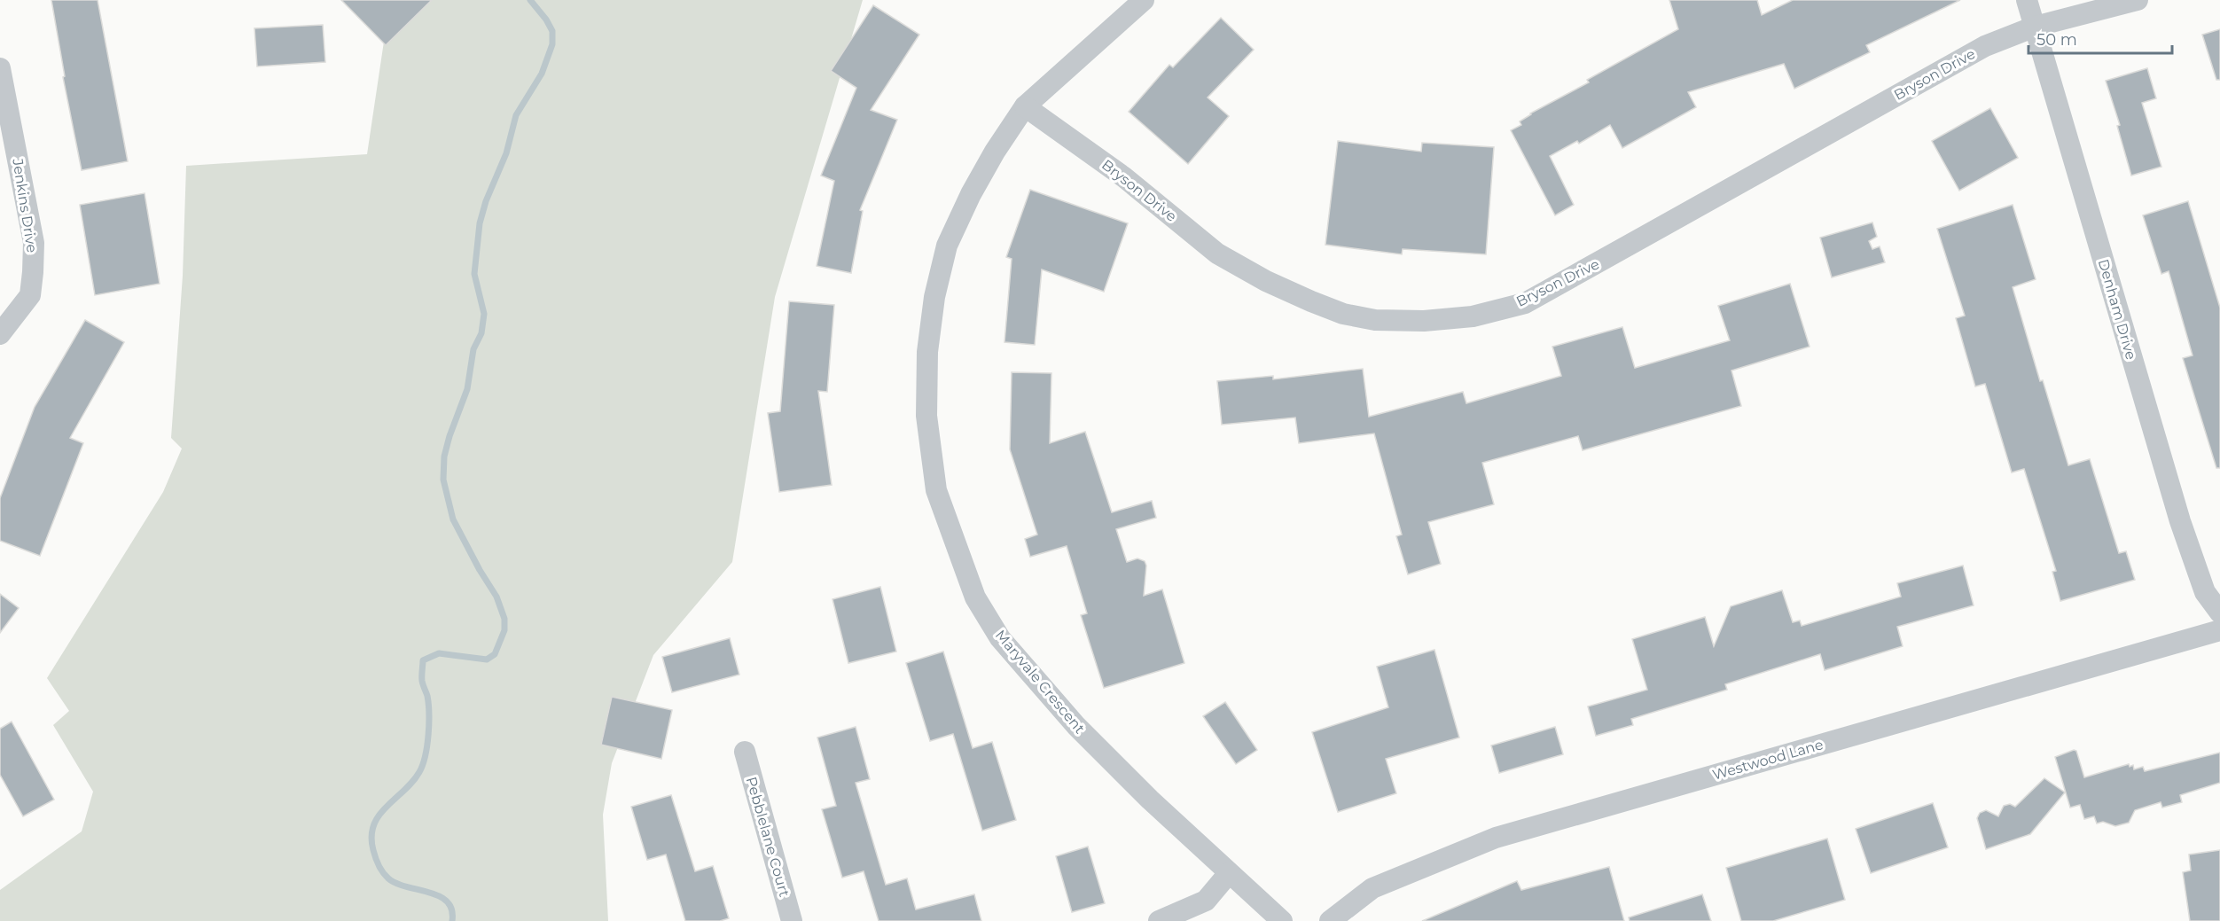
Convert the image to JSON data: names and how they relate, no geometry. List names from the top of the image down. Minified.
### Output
{"streets":{"street":["Bryson Drive","Jenkins Drive","Denham Drive","Maryvale Crescent","Westwood Lane","Pebblelane Court"]},"crossings":[["Bryson Drive","Denham Drive"],["Bryson Drive","Maryvale Crescent"]],"scale_bar":"50 m"}
